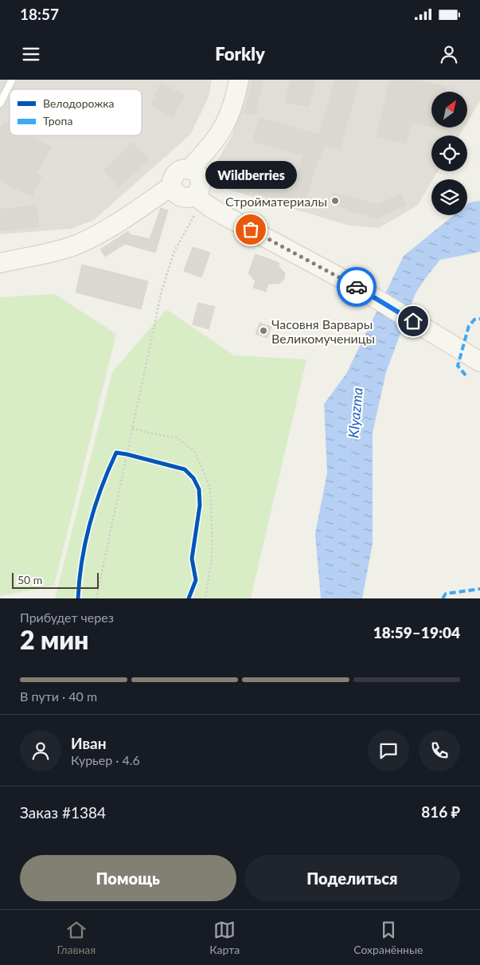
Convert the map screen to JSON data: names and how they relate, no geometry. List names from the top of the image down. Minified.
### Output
{"water":["Klyazma"],"places":["Стройматериалы","Wildberries","Часовня Варвары Великомученицы"],"legend":["Велодорожка","Тропа"],"scale_bar":"50 m","north":"top right","page":{"status":"18:57","header":"Forkly","bubble":"Wildberries","scale":"50 m","heading":["2 мин","Прибудет через","18:59–19:04"],"panel":["Иван","Курьер · 4.6","Заказ #1384","816 ₽"],"bar":"В пути · 40 m","buttons":["Помощь","Поделиться"],"tabs":["Главная","Карта","Сохранённые"]}}
